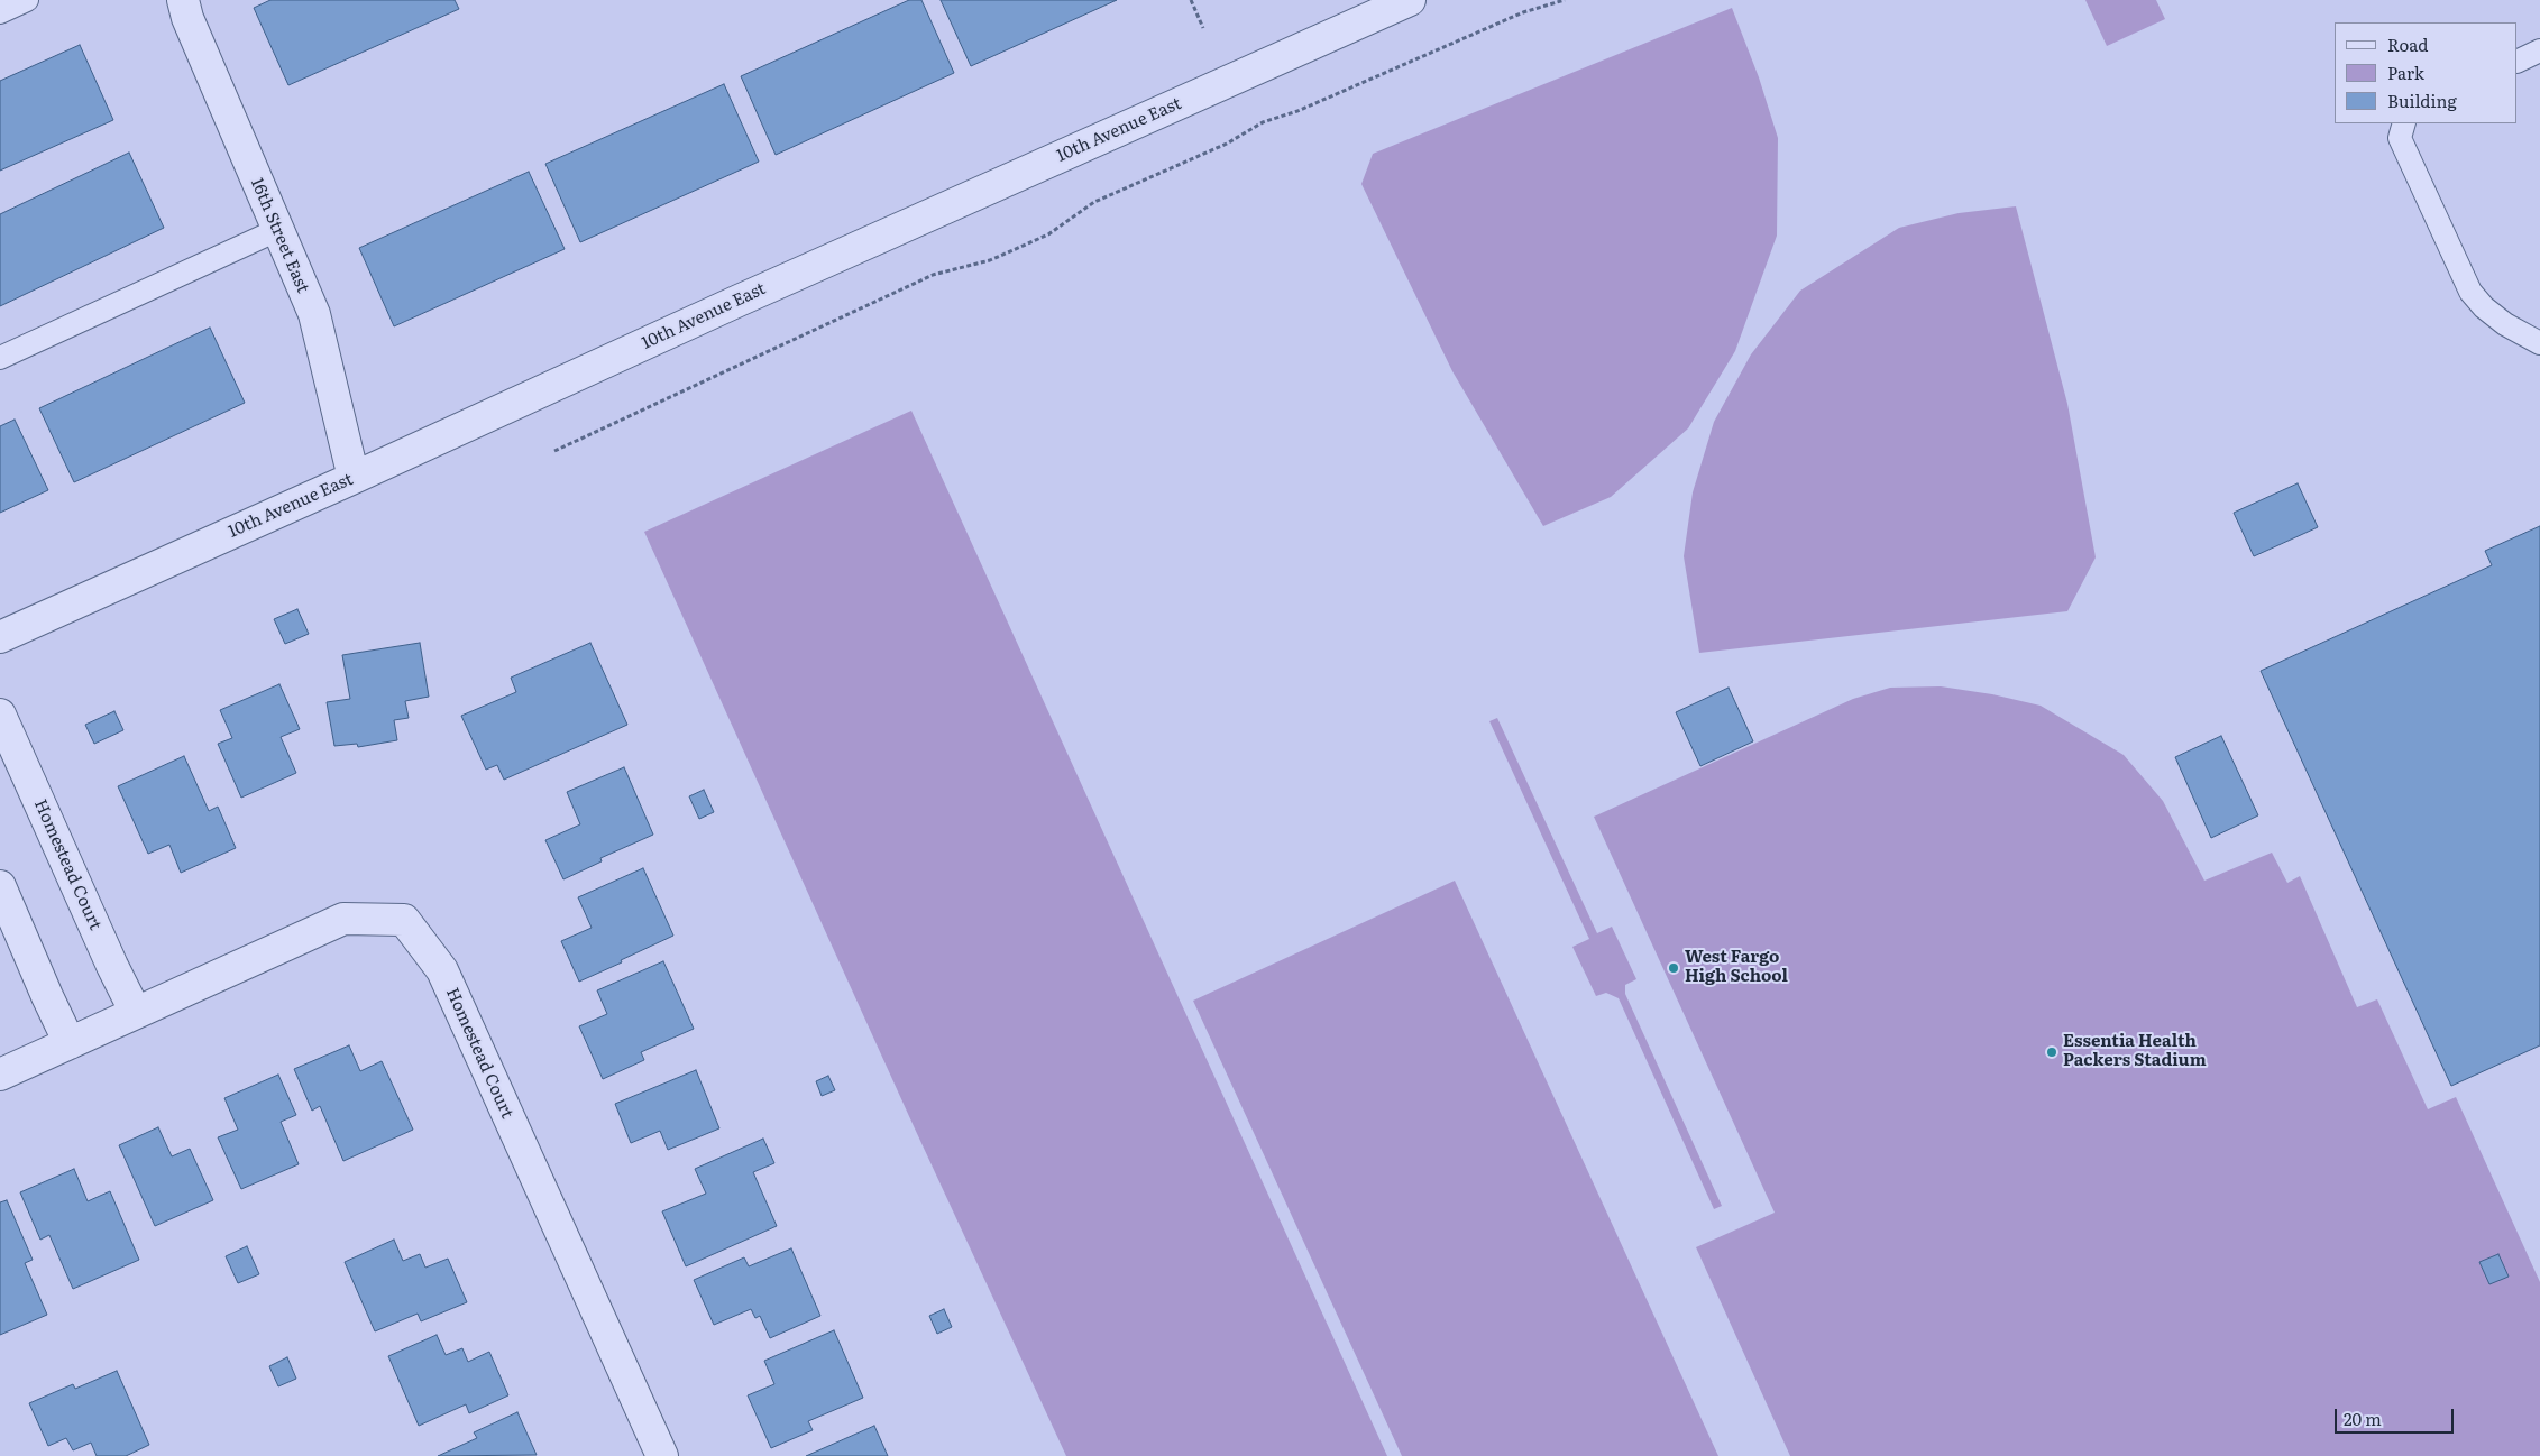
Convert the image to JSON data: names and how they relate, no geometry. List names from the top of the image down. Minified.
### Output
{"streets":{"street":["10th Avenue East","16th Street East","Homestead Court"]},"crossings":[["10th Avenue East","16th Street East"]],"places":["West Fargo High School","Essentia Health Packers Stadium"],"legend":["Road","Park","Building"],"scale_bar":"20 m"}
